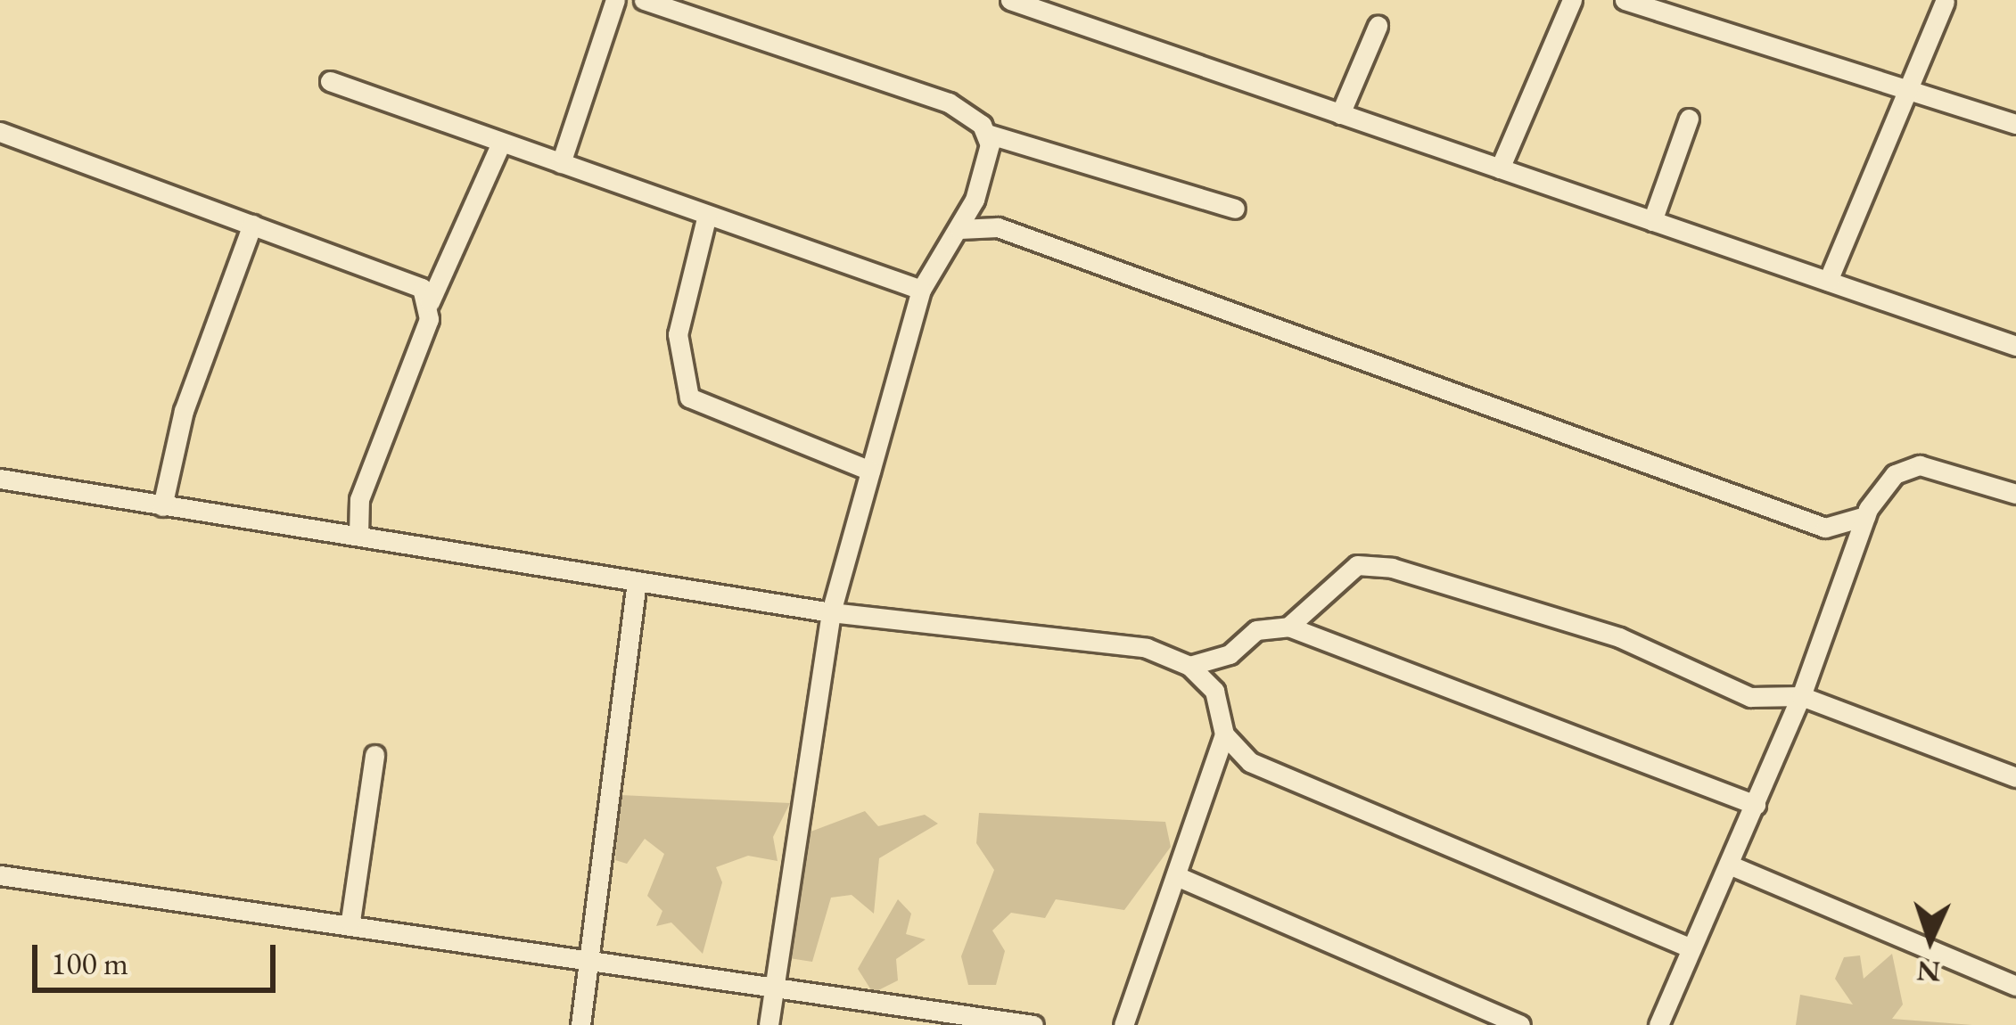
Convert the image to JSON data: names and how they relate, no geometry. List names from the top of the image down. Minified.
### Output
{"scale_bar":"100 m","north":"bottom"}
